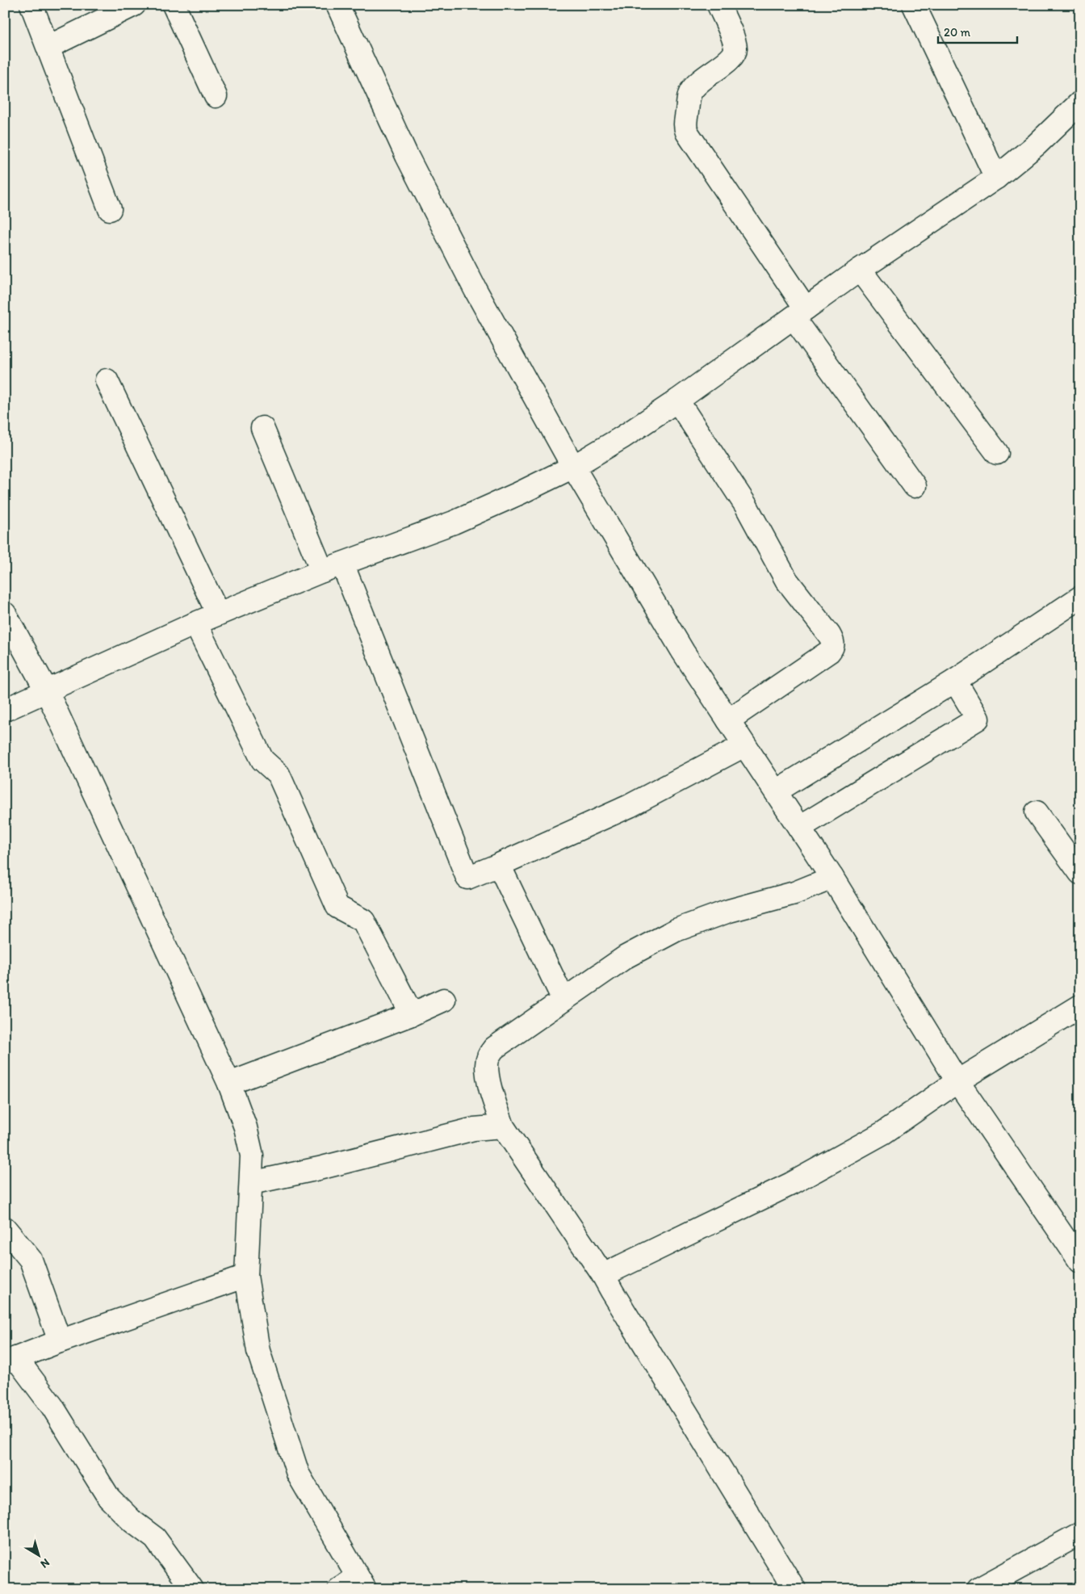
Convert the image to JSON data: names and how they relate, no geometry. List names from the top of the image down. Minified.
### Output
{"scale_bar":"20 m","north":"bottom right"}
